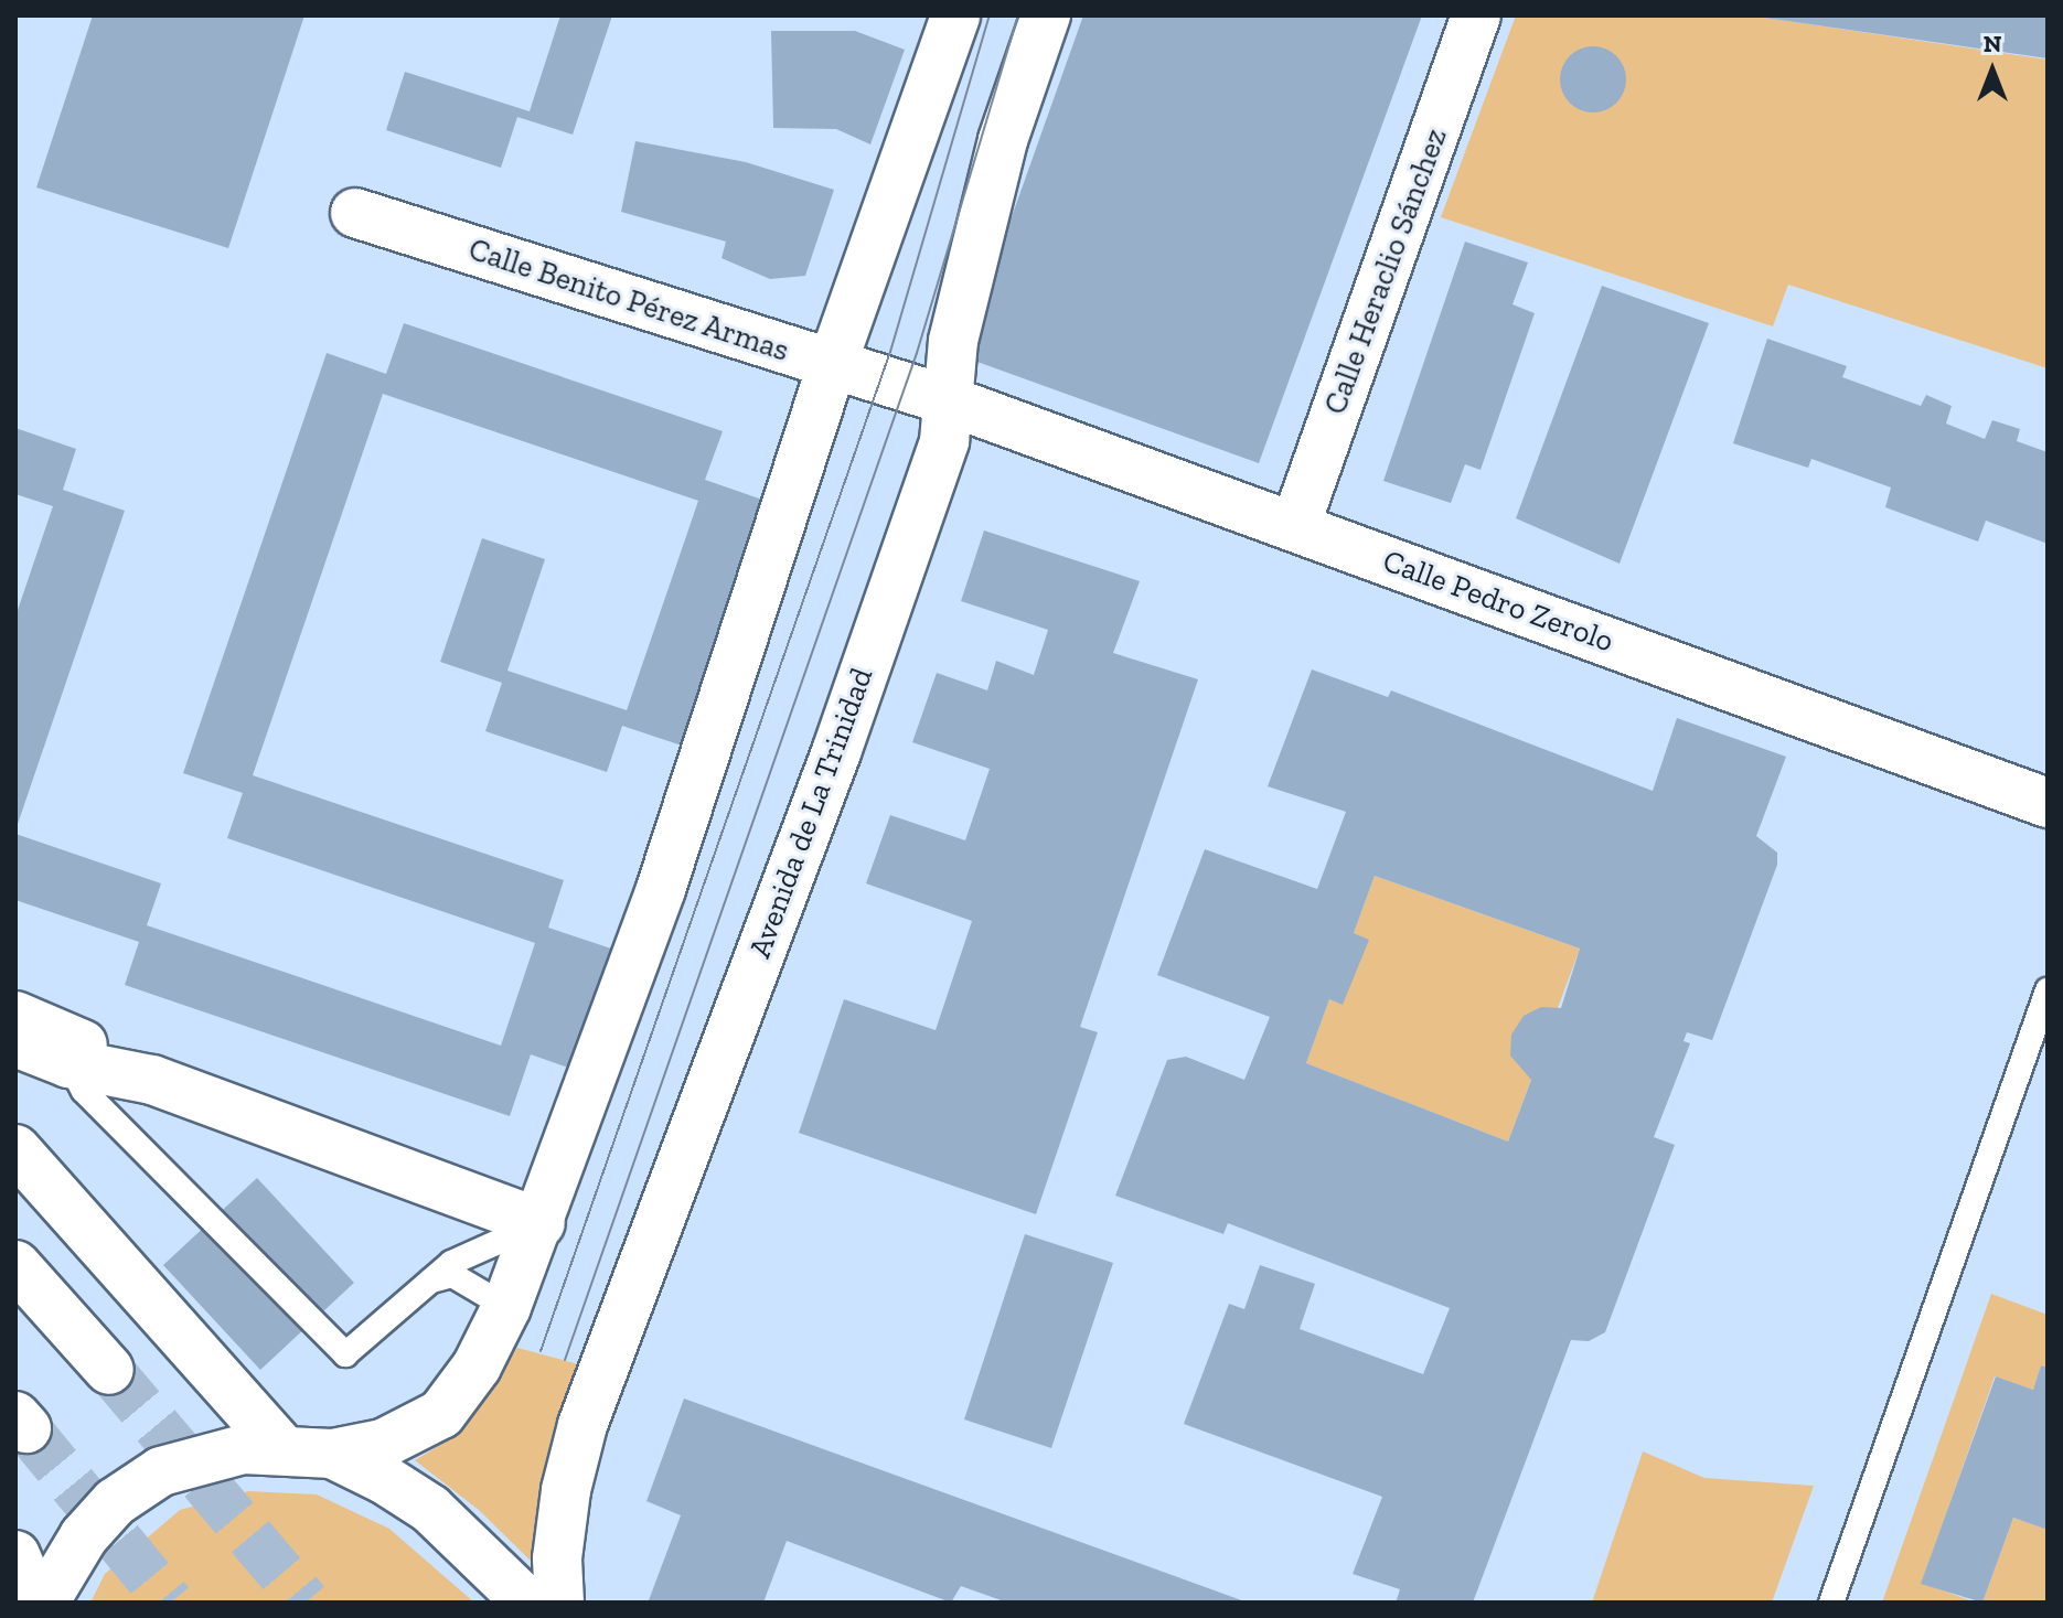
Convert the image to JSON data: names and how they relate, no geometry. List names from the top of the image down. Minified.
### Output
{"streets":{"main road":["Calle Heraclio Sánchez","Calle Benito Pérez Armas","Calle Pedro Zerolo","Avenida de La Trinidad"]},"crossings":[["Calle Heraclio Sánchez","Calle Pedro Zerolo"],["Calle Benito Pérez Armas","Calle Pedro Zerolo"],["Calle Benito Pérez Armas","Avenida de La Trinidad"],["Calle Pedro Zerolo","Avenida de La Trinidad"]],"north":"top"}
